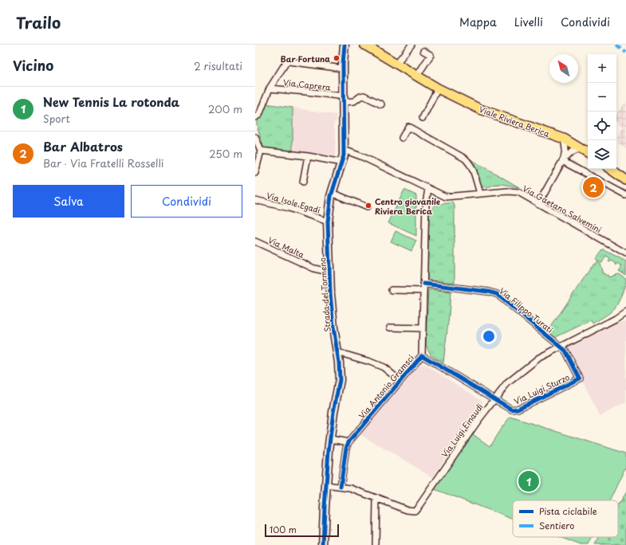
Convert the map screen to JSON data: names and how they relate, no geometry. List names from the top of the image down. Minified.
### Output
{"streets":{"main road":["Viale Riviera Berica"],"street":["Via Caprera","Via Isole Egadi","Via Gaetano Salvemini","Via Malta","Strada del Tormeno","Via Filippo Turati","Via Antonio Gramsci","Via Luigi Sturzo","Via Luigi Einaudi"]},"crossings":[["Via Caprera","Strada del Tormeno"],["Via Isole Egadi","Strada del Tormeno"],["Via Gaetano Salvemini","Strada del Tormeno"],["Via Malta","Strada del Tormeno"],["Strada del Tormeno","Via Luigi Einaudi"],["Via Filippo Turati","Via Luigi Sturzo"],["Via Filippo Turati","Via Luigi Einaudi"],["Via Antonio Gramsci","Via Luigi Sturzo"],["Via Antonio Gramsci","Via Luigi Einaudi"],["Via Luigi Sturzo","Via Luigi Einaudi"]],"places":["Bar Fortuna","Centro giovanile Riviera Berica"],"legend":["Pista ciclabile","Sentiero"],"scale_bar":"100 m","north":"top left","page":{"header":"Trailo","nav":["Mappa","Livelli","Condividi"],"heading":["Vicino","2 risultati"],"map_buttons":["+","−"],"list":[{"mark":"1","name":"New Tennis La rotonda","note":"Sport","value":"200 m"},{"mark":"2","name":"Bar Albatros","note":"Bar · Via Fratelli Rosselli","value":"250 m"}],"buttons":["Salva","Condividi"],"pins":["2","1"],"scale":"100 m"}}
